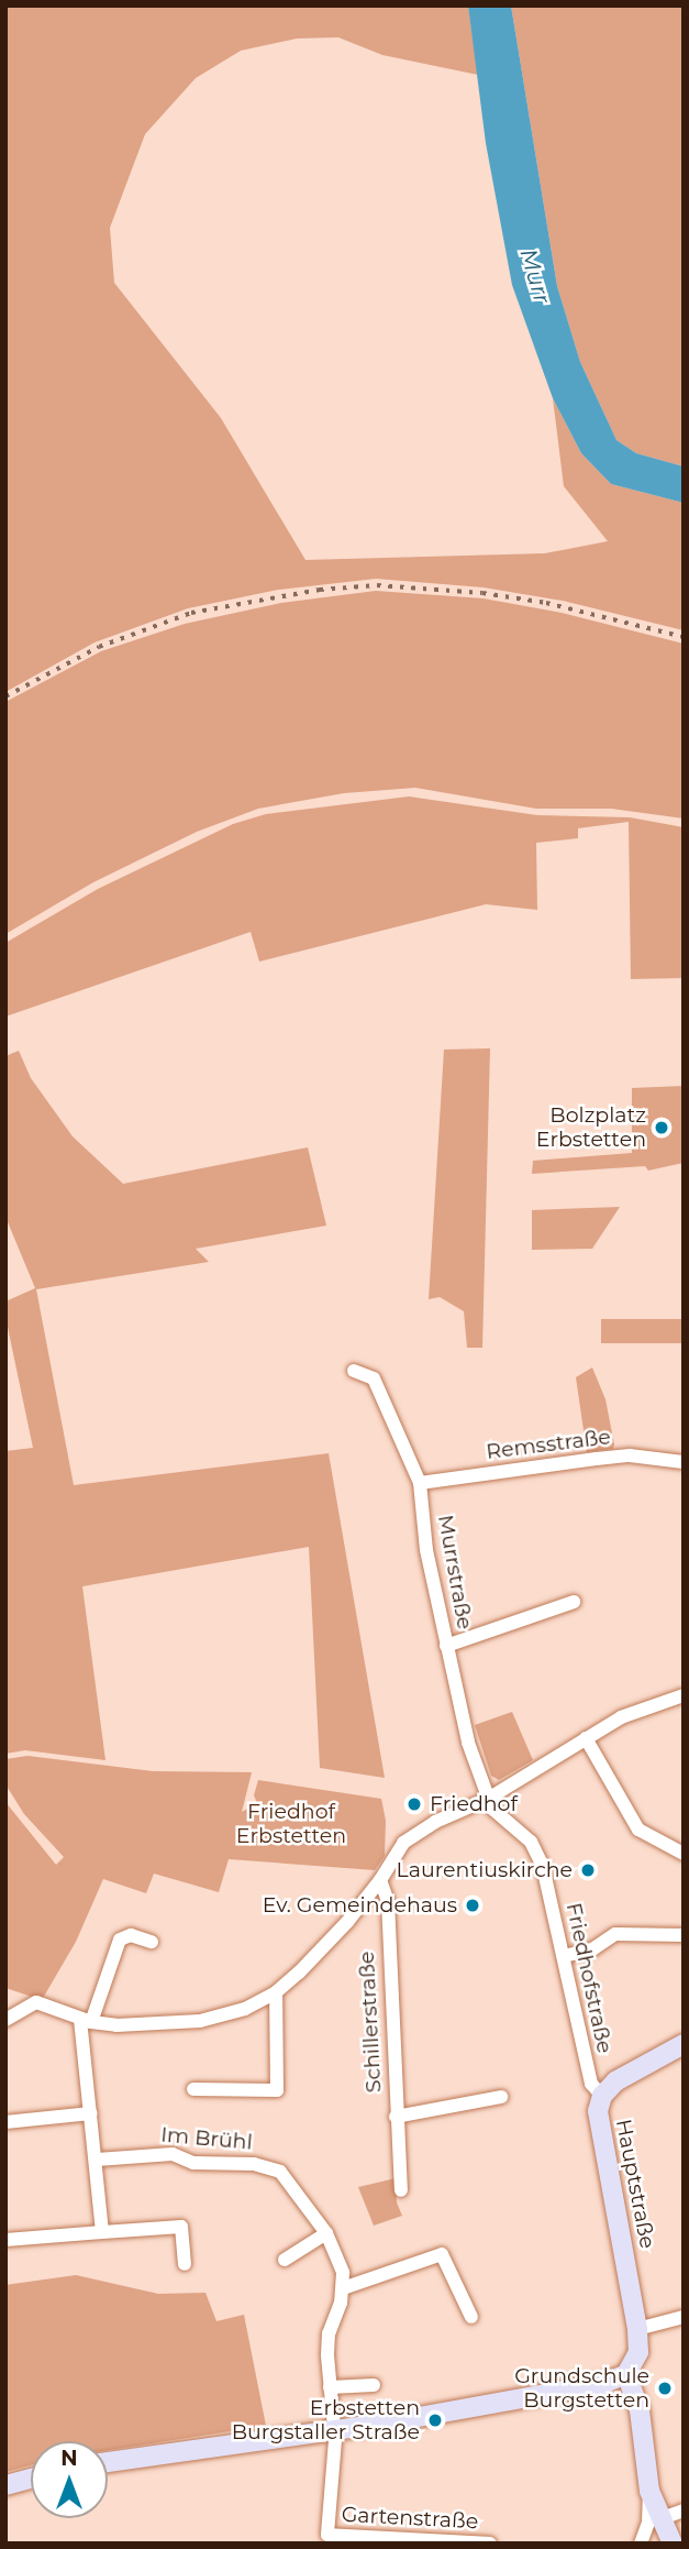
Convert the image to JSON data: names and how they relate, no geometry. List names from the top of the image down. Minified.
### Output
{"streets":{"street":["Remsstraße","Murrstraße","Friedhofstraße","Schillerstraße","Im Brühl","Hauptstraße","Gartenstraße"]},"crossings":[["Remsstraße","Murrstraße"],["Murrstraße","Friedhofstraße"],["Friedhofstraße","Hauptstraße"],["Im Brühl","Gartenstraße"]],"water":["Murr"],"parks":["Friedhof Erbstetten"],"places":["Bolzplatz Erbstetten","Friedhof","Laurentiuskirche","Ev. Gemeindehaus","Grundschule Burgstetten","Erbstetten Burgstaller Straße"],"north":"top"}
